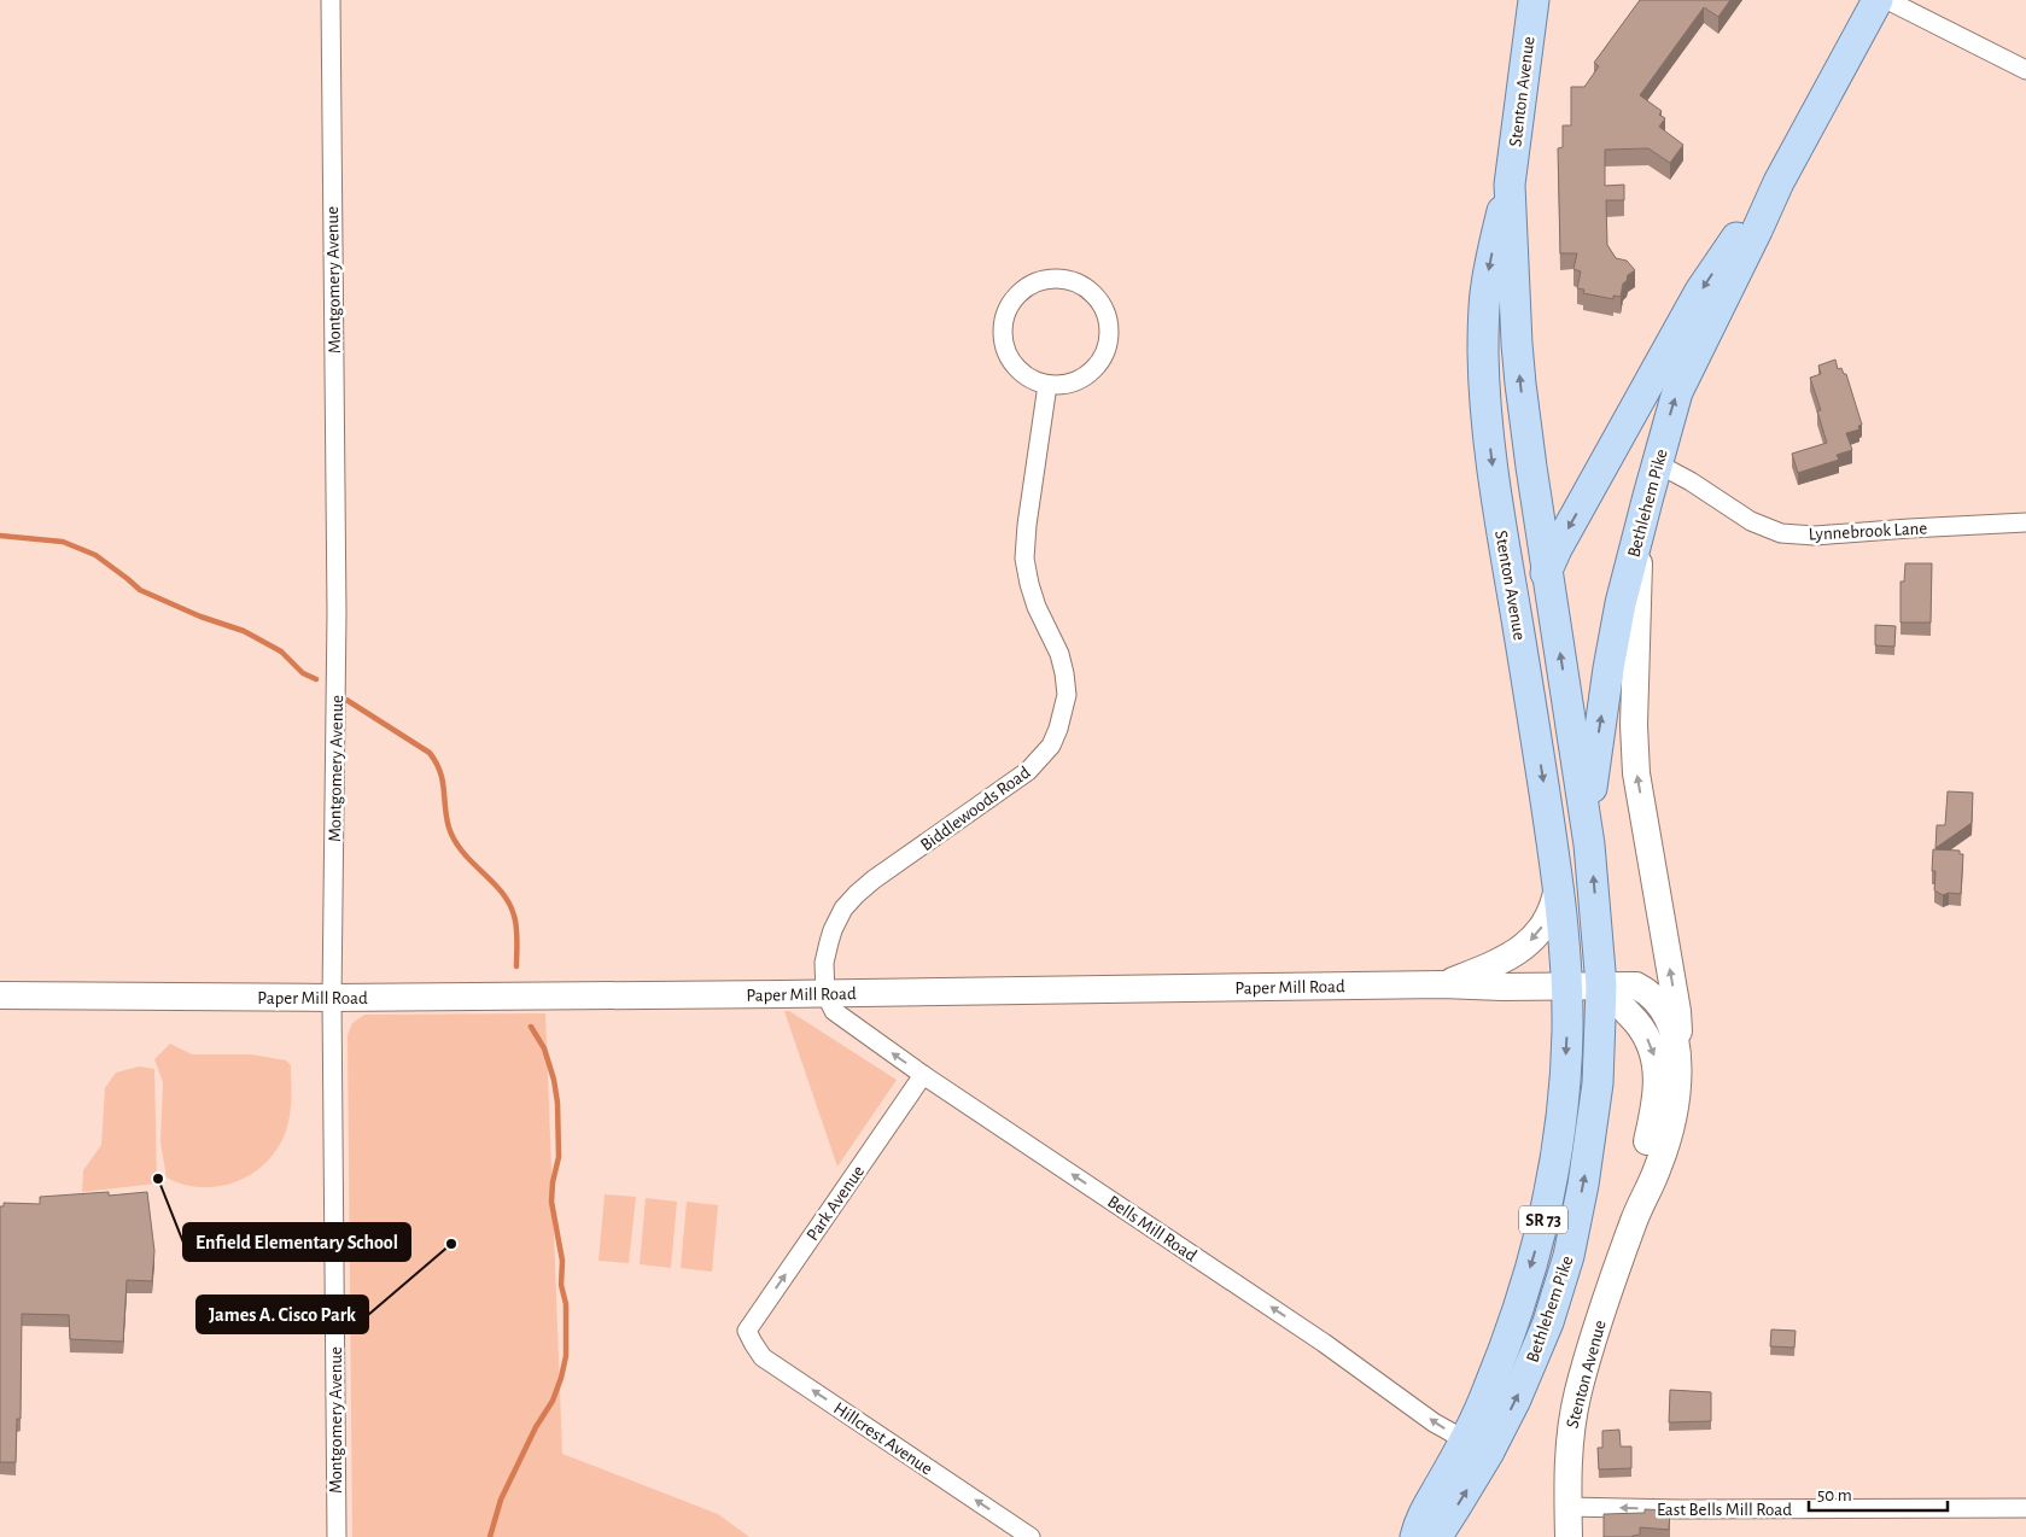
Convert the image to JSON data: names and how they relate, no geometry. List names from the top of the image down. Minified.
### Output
{"streets":{"main road":["Stenton Avenue","Bethlehem Pike","Paper Mill Road","SR 73"],"street":["Montgomery Avenue","Lynnebrook Lane","Biddlewoods Road","Park Avenue","Bells Mill Road","Hillcrest Avenue","East Bells Mill Road"]},"crossings":[["Stenton Avenue","Bethlehem Pike"],["Stenton Avenue","Paper Mill Road"],["Stenton Avenue","East Bells Mill Road"],["Montgomery Avenue","Paper Mill Road"],["Bethlehem Pike","Lynnebrook Lane"],["Bethlehem Pike","Paper Mill Road"],["Bethlehem Pike","Bells Mill Road"],["Biddlewoods Road","Paper Mill Road"],["Biddlewoods Road","Bells Mill Road"],["Paper Mill Road","Bells Mill Road"],["Park Avenue","Bells Mill Road"],["Park Avenue","Hillcrest Avenue"]],"one_way":["Park Avenue","Bells Mill Road","Hillcrest Avenue","East Bells Mill Road"],"places":["Enfield Elementary School","James A. Cisco Park"],"scale_bar":"50 m"}
